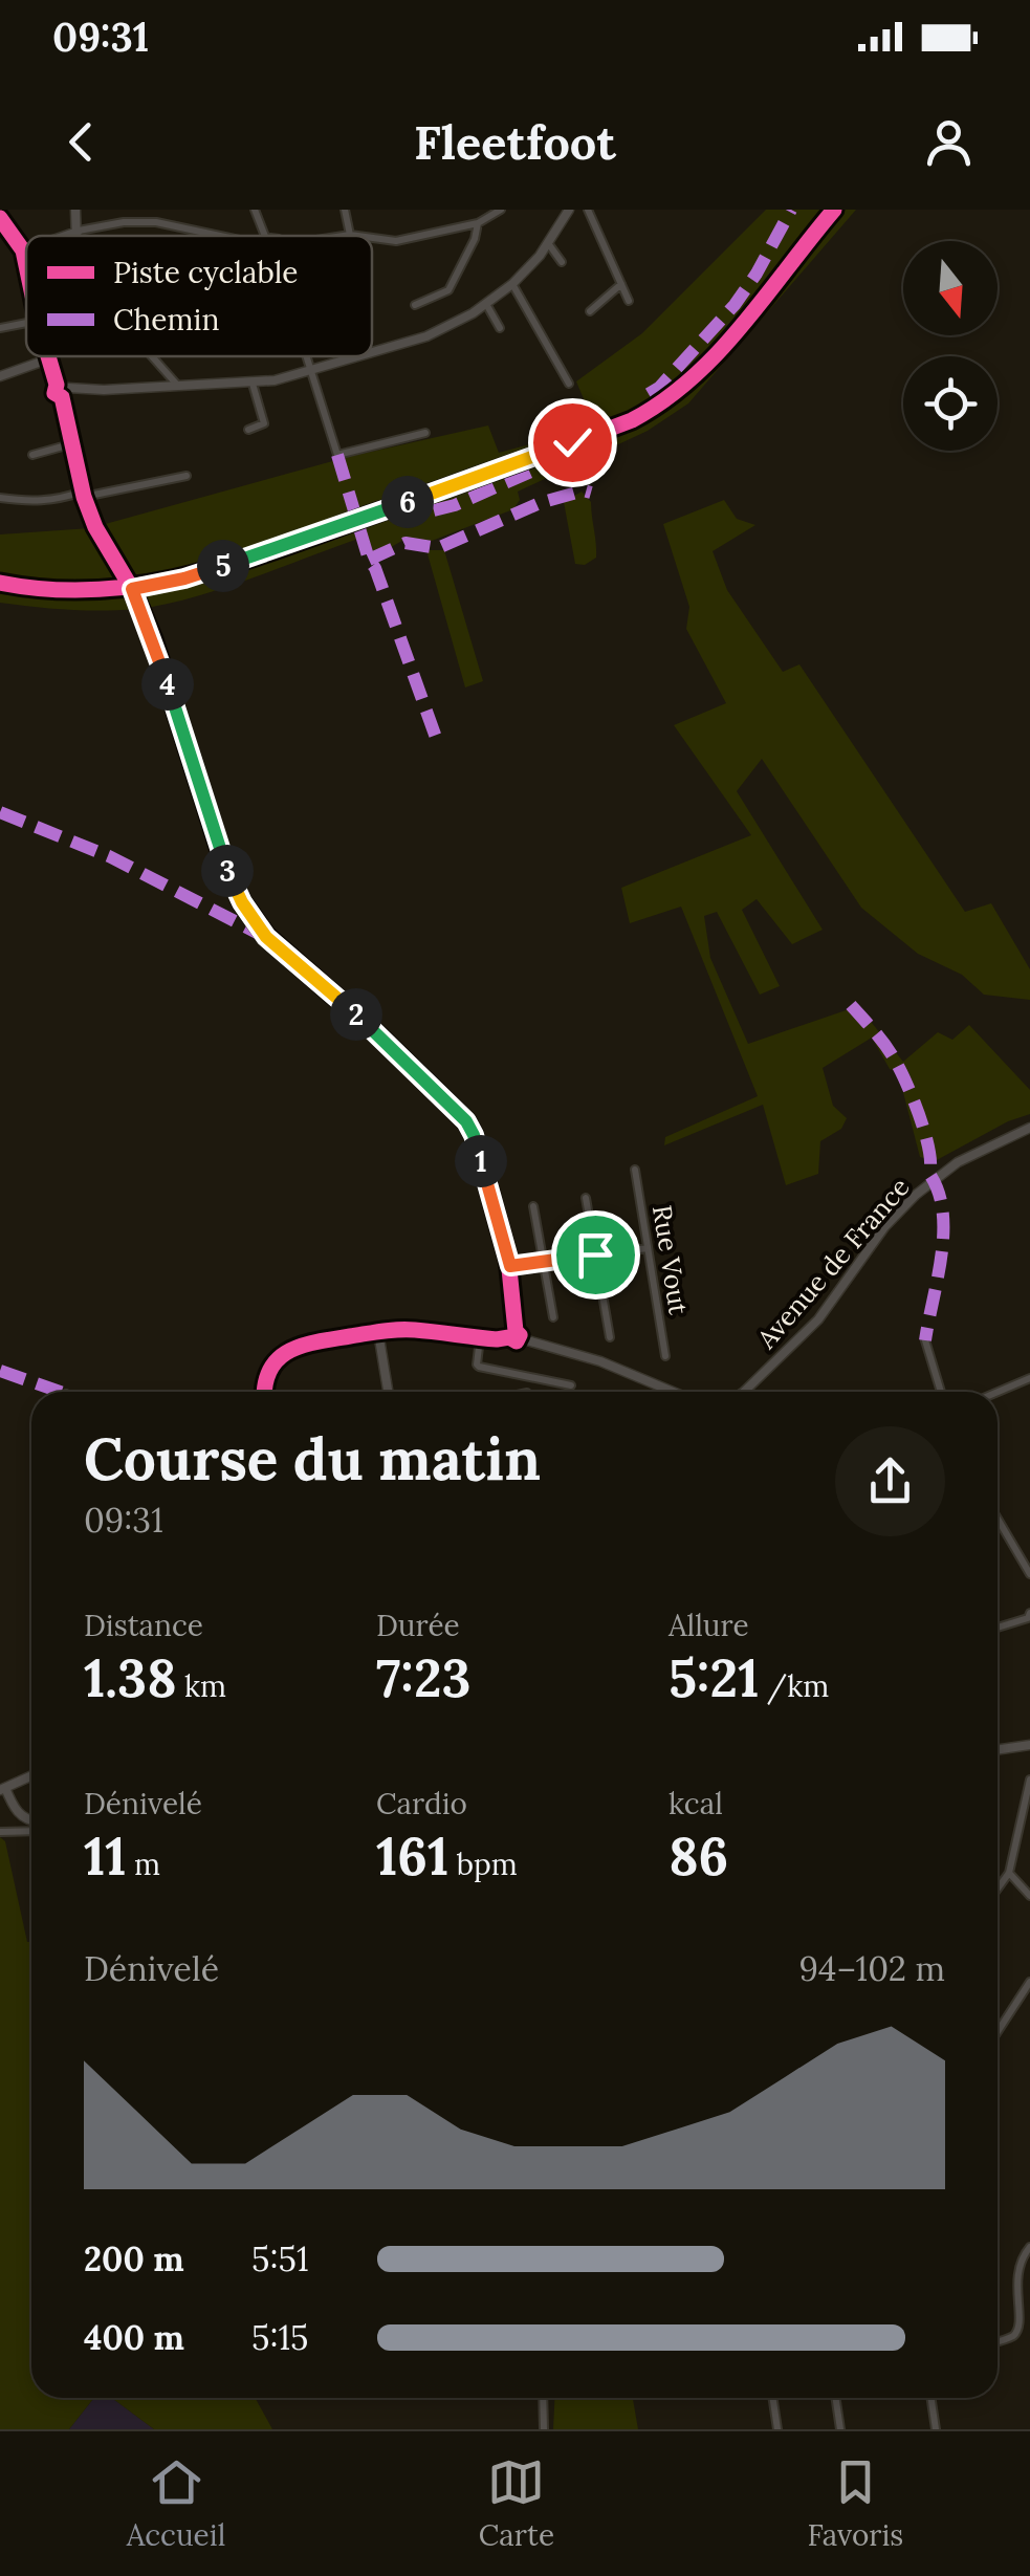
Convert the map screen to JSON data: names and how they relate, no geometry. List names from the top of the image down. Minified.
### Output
{"streets":{"street":["Rue Vout","Avenue de France"]},"legend":["Piste cyclable","Chemin"],"north":"bottom","page":{"status":"09:31","header":"Fleetfoot","pins":["6","5","4","3","2","1"],"heading":["Course du matin","09:31"],"stats":[["Distance","1.38 km"],["Durée","7:23"],["Allure","5:21 /km"],["Dénivelé","11 m"],["Cardio","161 bpm"],["kcal","86"]],"chart":["Dénivelé","94–102 m"],"list":[{"name":"200 m","note":"5:51"},{"name":"400 m","note":"5:15"}],"tabs":["Accueil","Carte","Favoris"]}}
